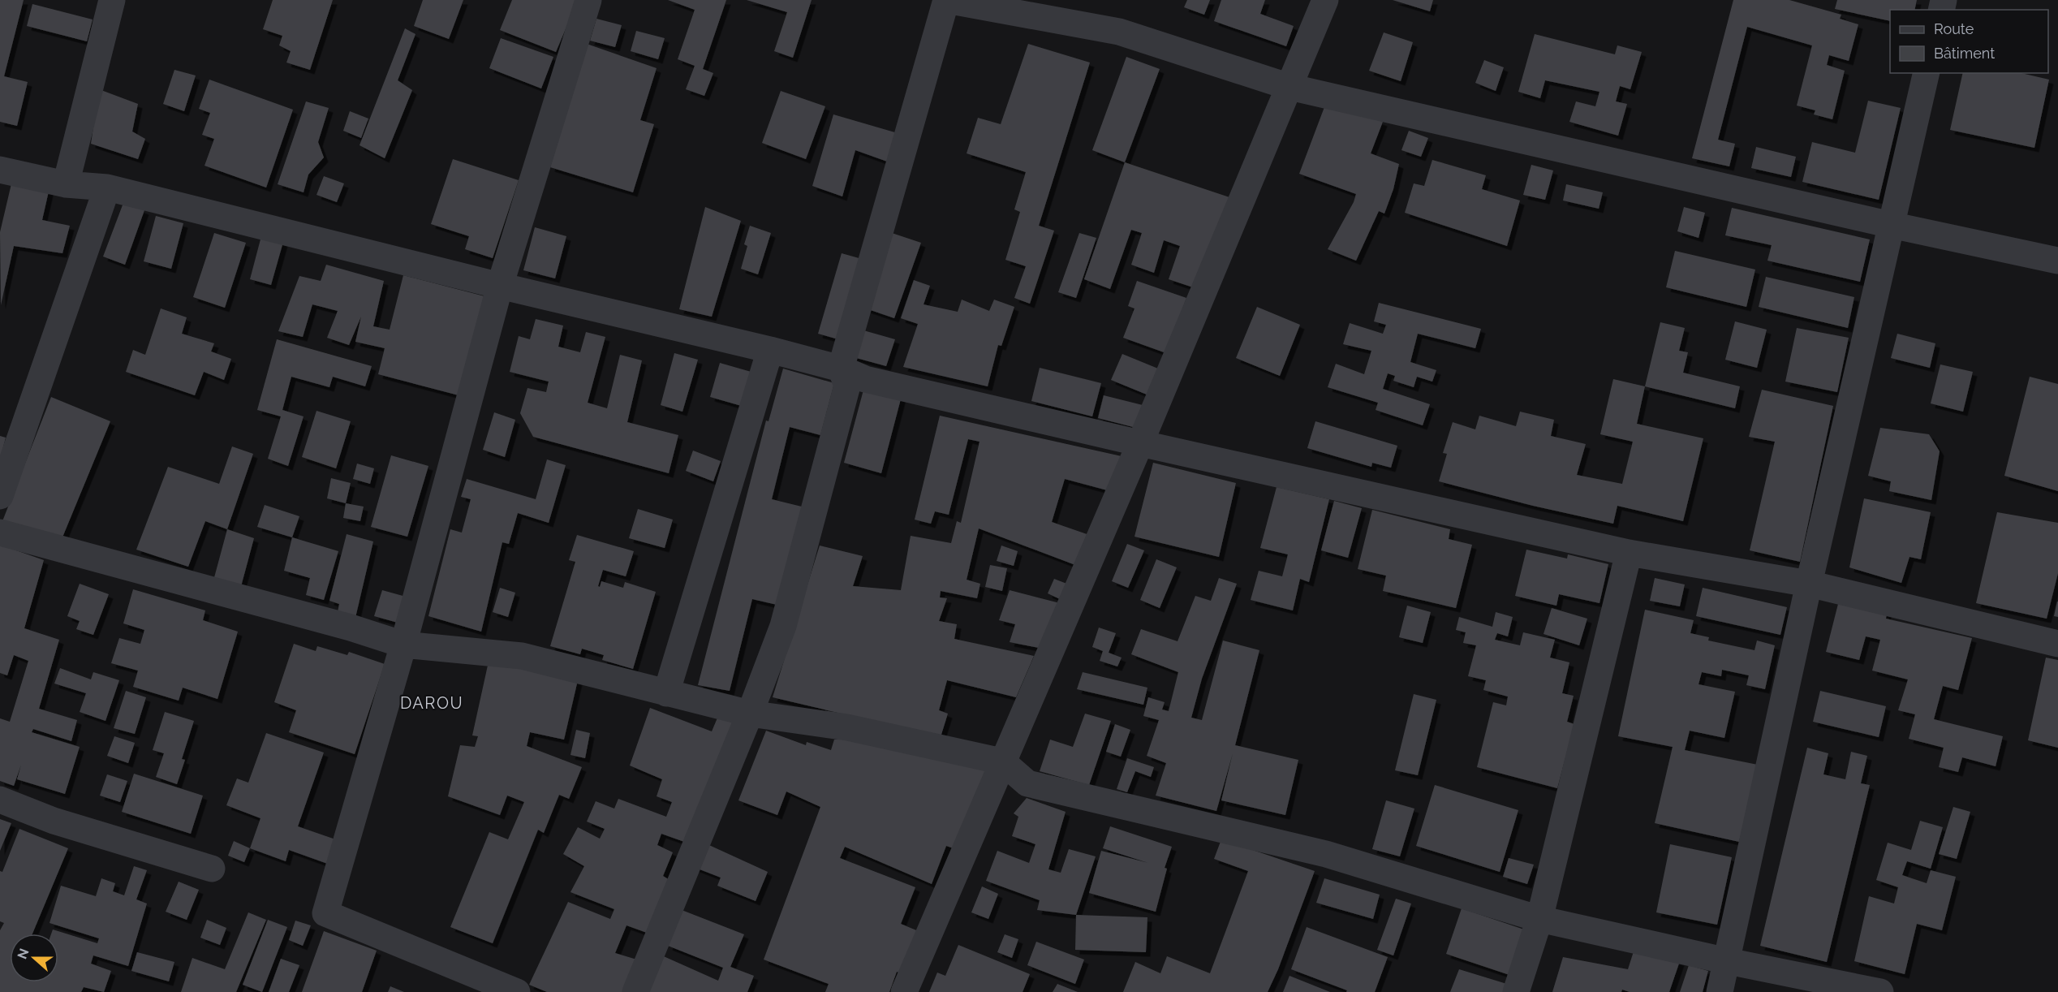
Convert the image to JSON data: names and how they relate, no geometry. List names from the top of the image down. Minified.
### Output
{"districts":["DAROU"],"legend":["Route","Bâtiment"],"north":"left"}
